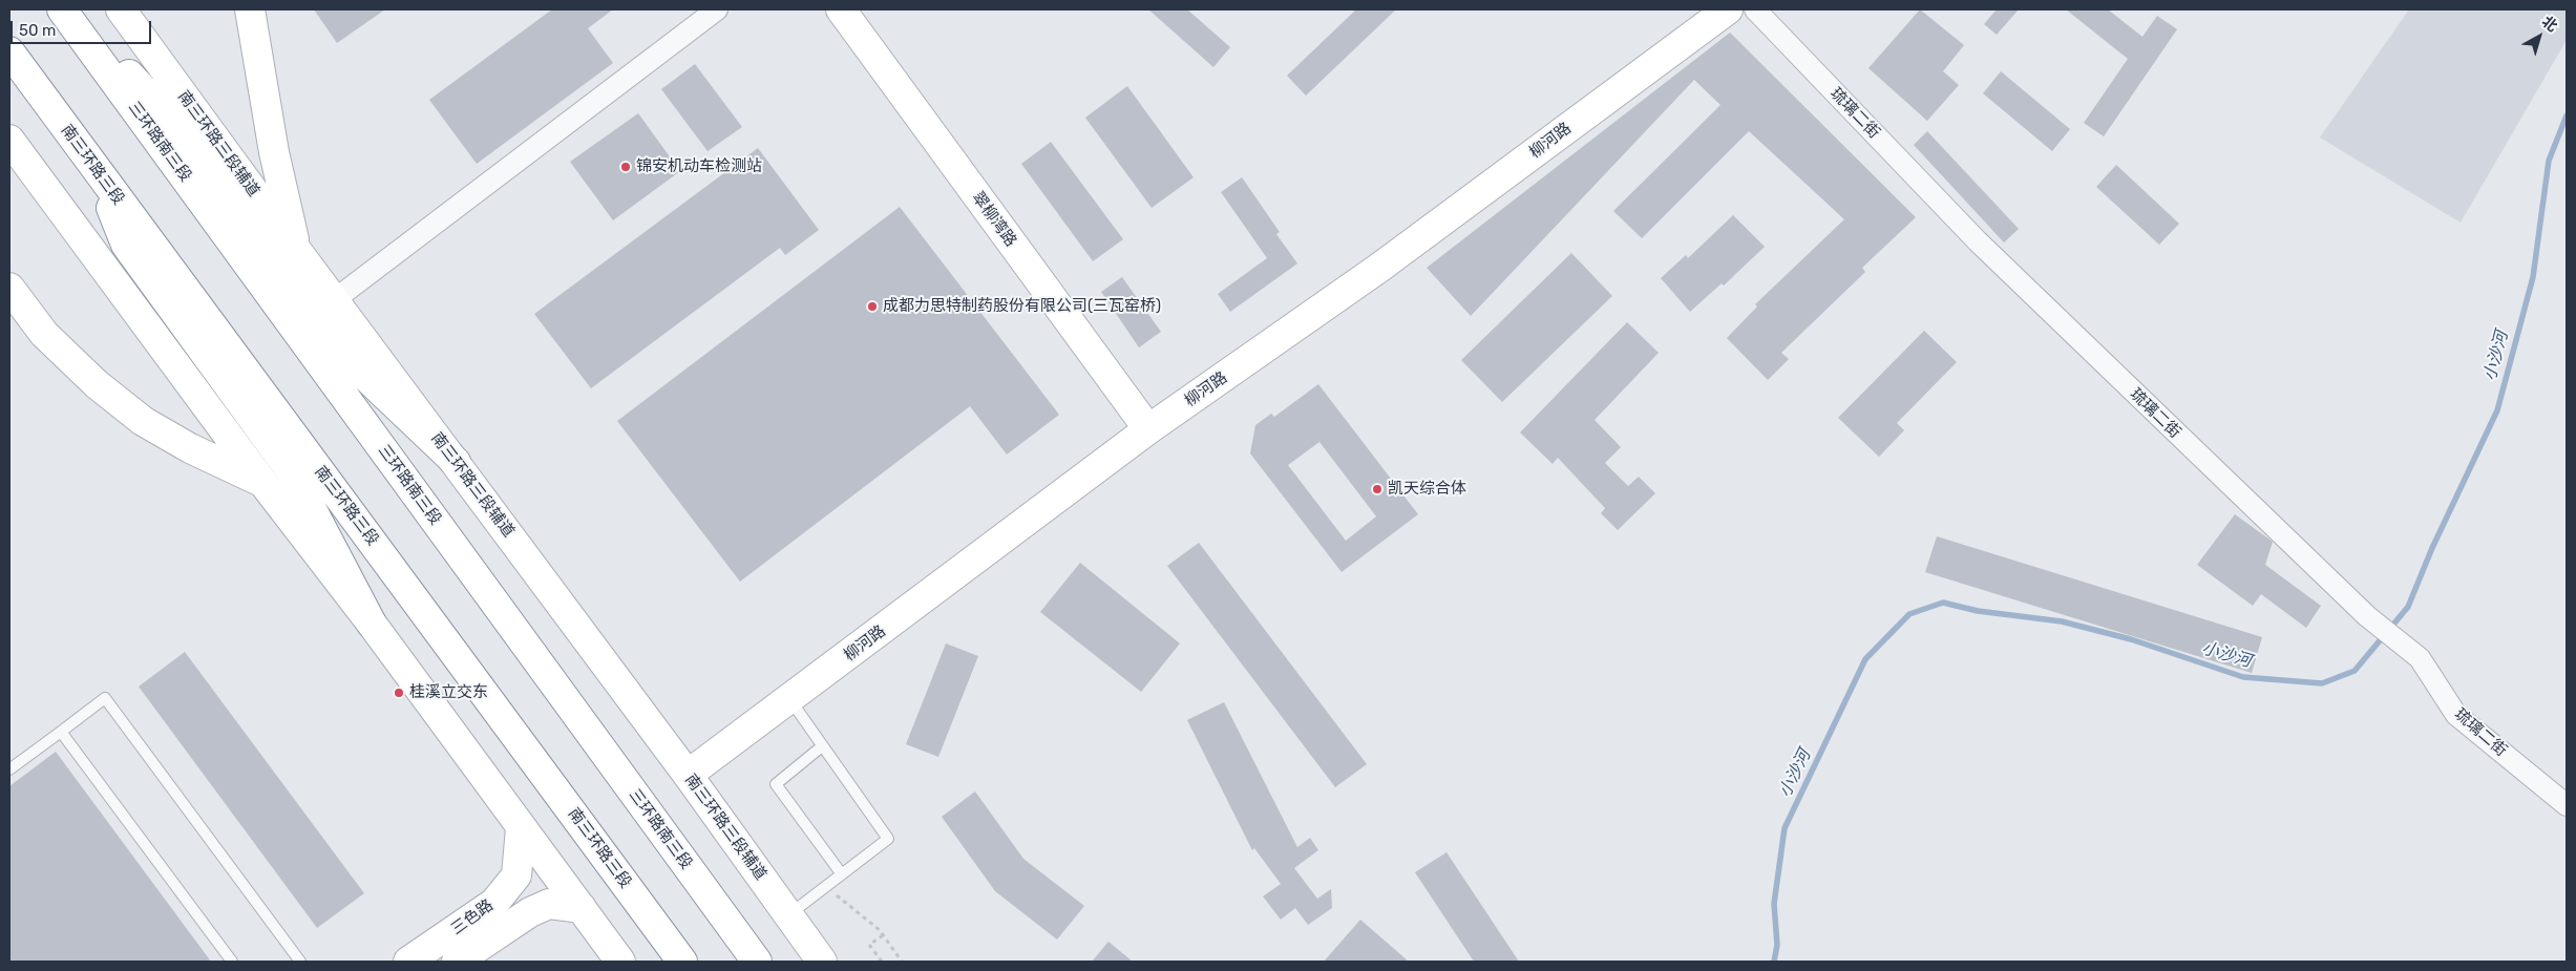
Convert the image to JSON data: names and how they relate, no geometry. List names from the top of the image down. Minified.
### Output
{"streets":{"main road":["柳河路","三环路南三段","南三环路三段辅道","南三环路三段","翠柳湾路","三色路"],"street":["琉璃二街"]},"crossings":[["柳河路","南三环路三段辅道"],["柳河路","翠柳湾路"]],"water":["小沙河"],"places":["锦安机动车检测站","成都力思特制药股份有限公司(三瓦窑桥)","凯天综合体","桂溪立交东"],"scale_bar":"50 m","north":"top right"}
